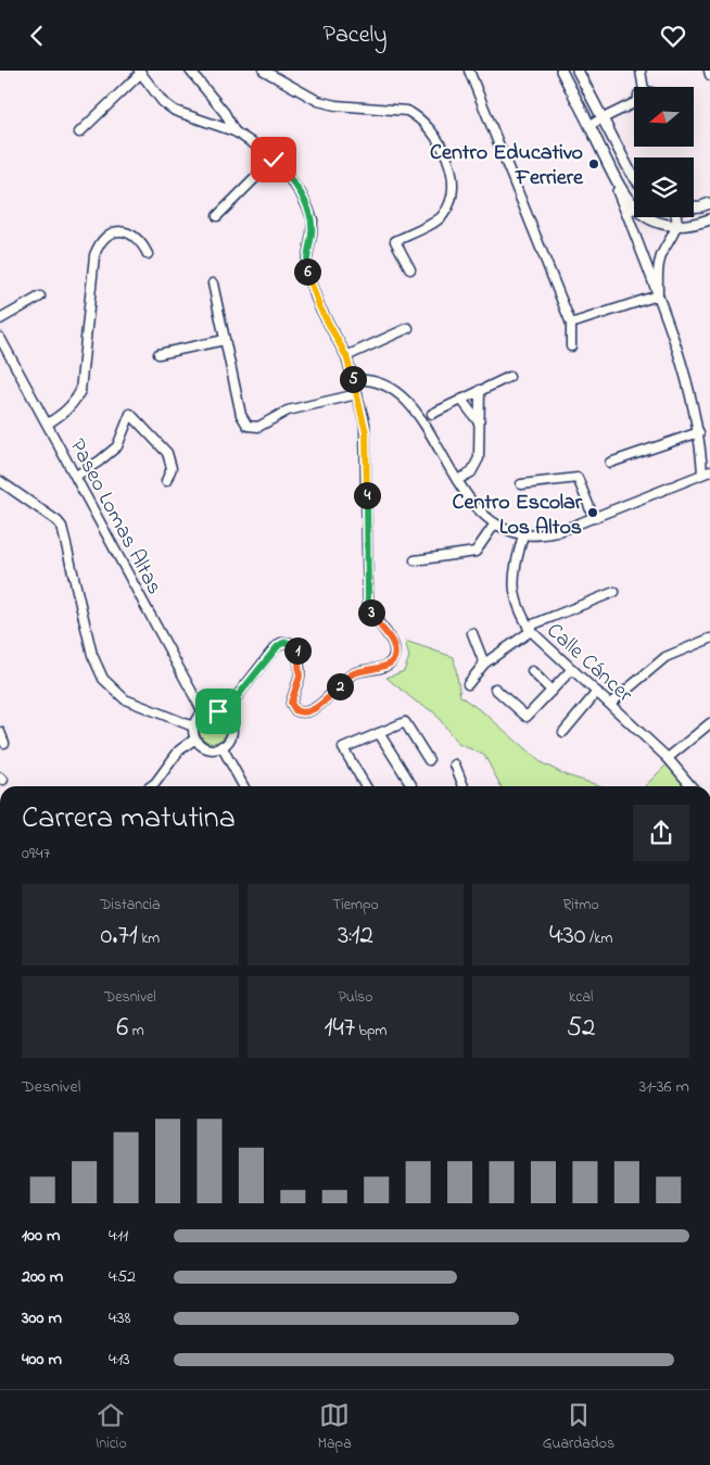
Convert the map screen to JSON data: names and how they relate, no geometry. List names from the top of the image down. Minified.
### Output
{"streets":{"street":["Paseo Lomas Altas","Calle Cáncer"]},"places":["Centro Educativo Ferriere","Centro Escolar Los Altos"],"north":"left","page":{"header":"Pacely","pins":["6","5","4","3","1","2"],"heading":["Carrera matutina","09:47"],"stats":[["Distancia","0.71 km"],["Tiempo","3:12"],["Ritmo","4:30 /km"],["Desnivel","6 m"],["Pulso","147 bpm"],["kcal","52"]],"chart":["Desnivel","31–36 m"],"list":[{"name":"100 m","note":"4:11"},{"name":"200 m","note":"4:52"},{"name":"300 m","note":"4:38"},{"name":"400 m","note":"4:13"}],"tabs":["Inicio","Mapa","Guardados"]}}
